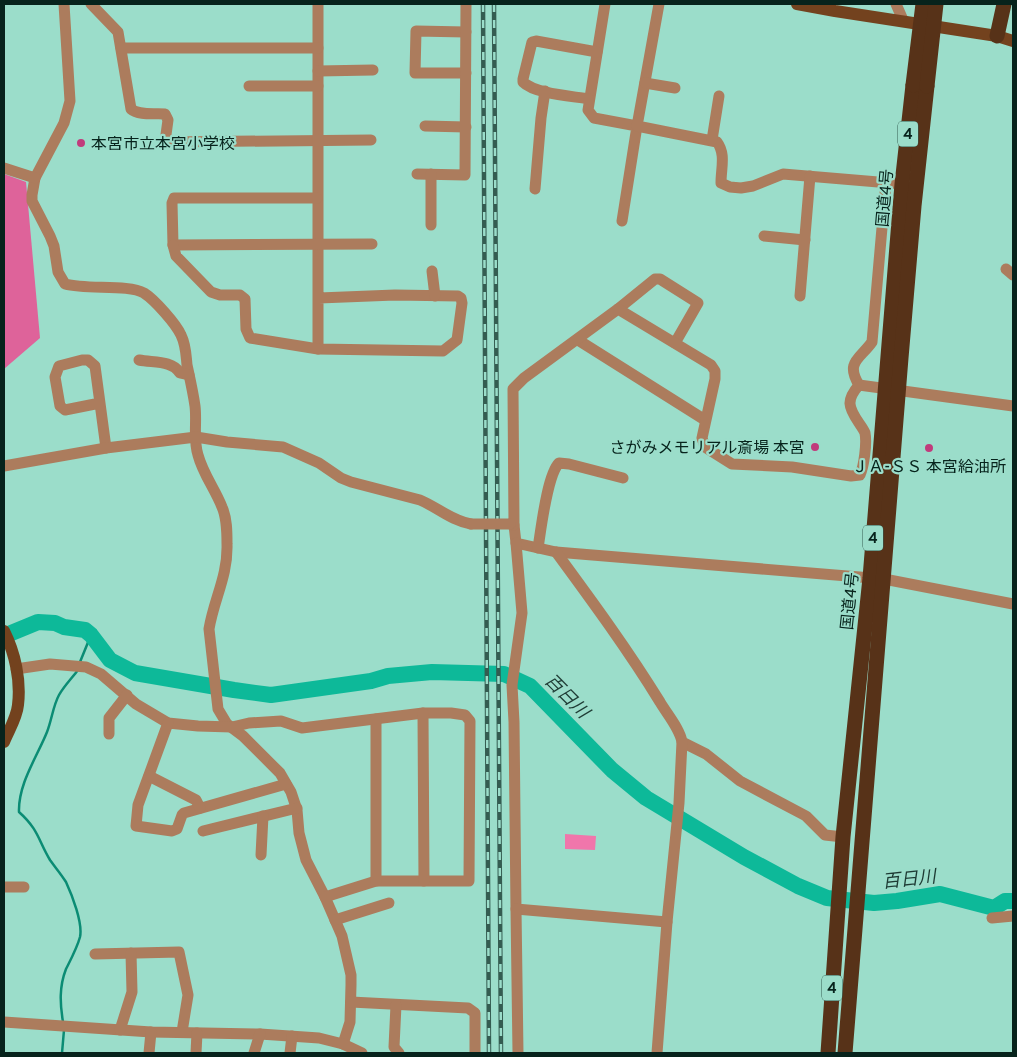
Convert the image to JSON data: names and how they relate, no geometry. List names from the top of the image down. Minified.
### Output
{"streets":{"highway":["4","国道4号"]},"water":["百日川"],"places":["本宮市立本宮小学校","さがみメモリアル斎場 本宮","ＪＡ-ＳＳ 本宮給油所"]}
